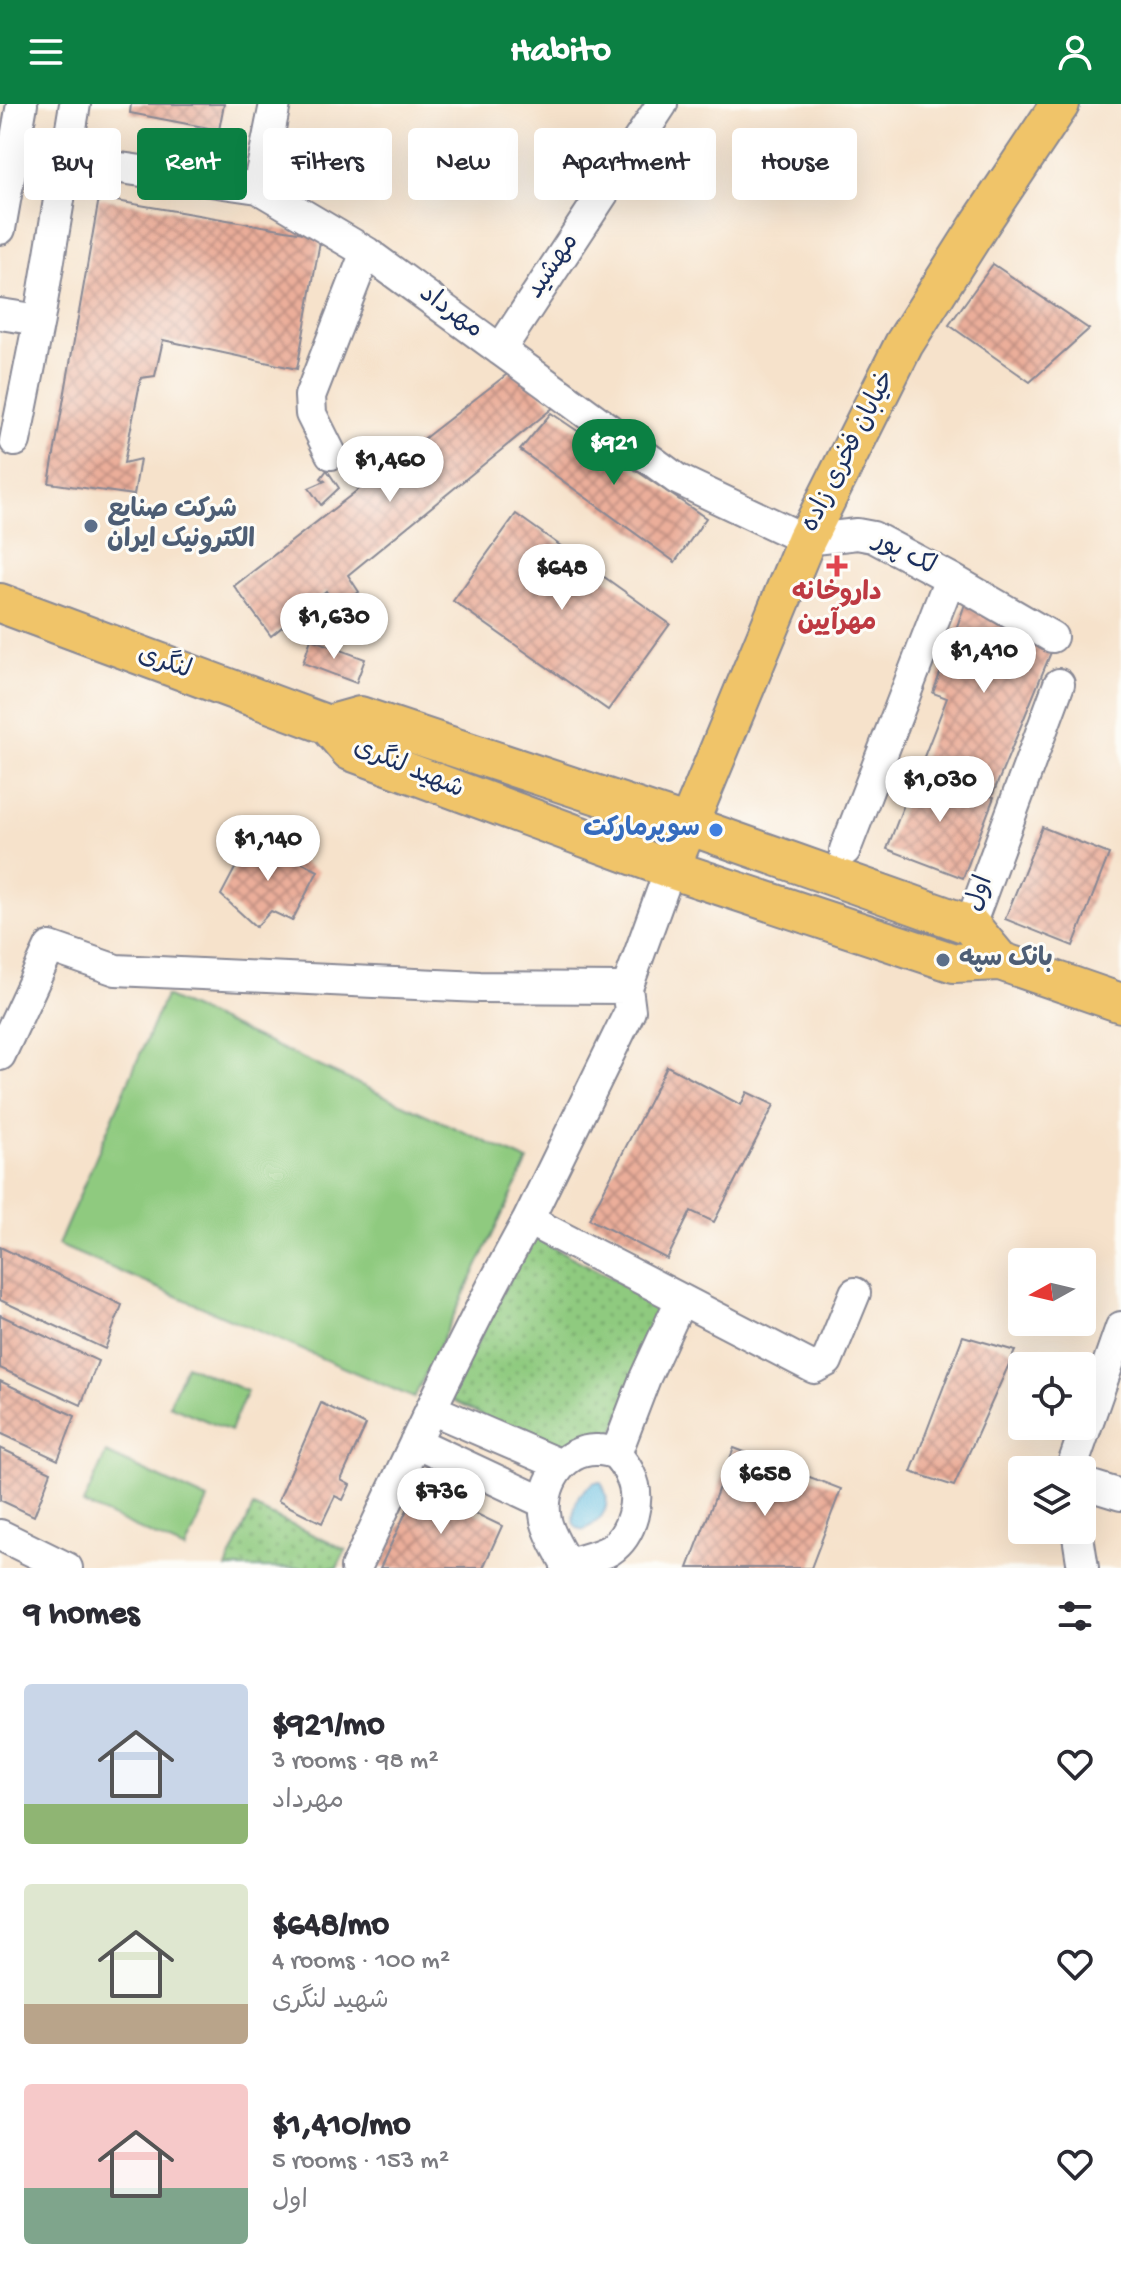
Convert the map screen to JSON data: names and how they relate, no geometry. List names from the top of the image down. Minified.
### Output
{"streets":{"main road":["خیابان فخری زاده","لنگری","شهید لنگری"],"street":["مهشید","مهرداد","لک پور","اول"]},"crossings":[["مهشید","مهرداد"],["مهرداد","خیابان فخری زاده"],["مهرداد","لک پور"],["خیابان فخری زاده","لک پور"],["خیابان فخری زاده","شهید لنگری"],["لنگری","شهید لنگری"],["شهید لنگری","اول"]],"places":{"other":["شرکت صنایع الکترونیک ایران","سوپرمارکت","بانک سپه"],"health":["داروخانه مهرآیین"]},"north":"left","page":{"header":"Habito","chip":["Buy","Rent","Filters","New","Apartment","House"],"price":["$921","$1,460","$648","$1,630","$1,410","$1,030","$1,140","$658","$736"],"heading":"9 homes","list":[{"name":"$921/mo","note":"3 rooms · 98 m² · مهرداد"},{"name":"$648/mo","note":"4 rooms · 100 m² · شهید لنگری"},{"name":"$1,410/mo","note":"5 rooms · 153 m² · اول"}]}}
